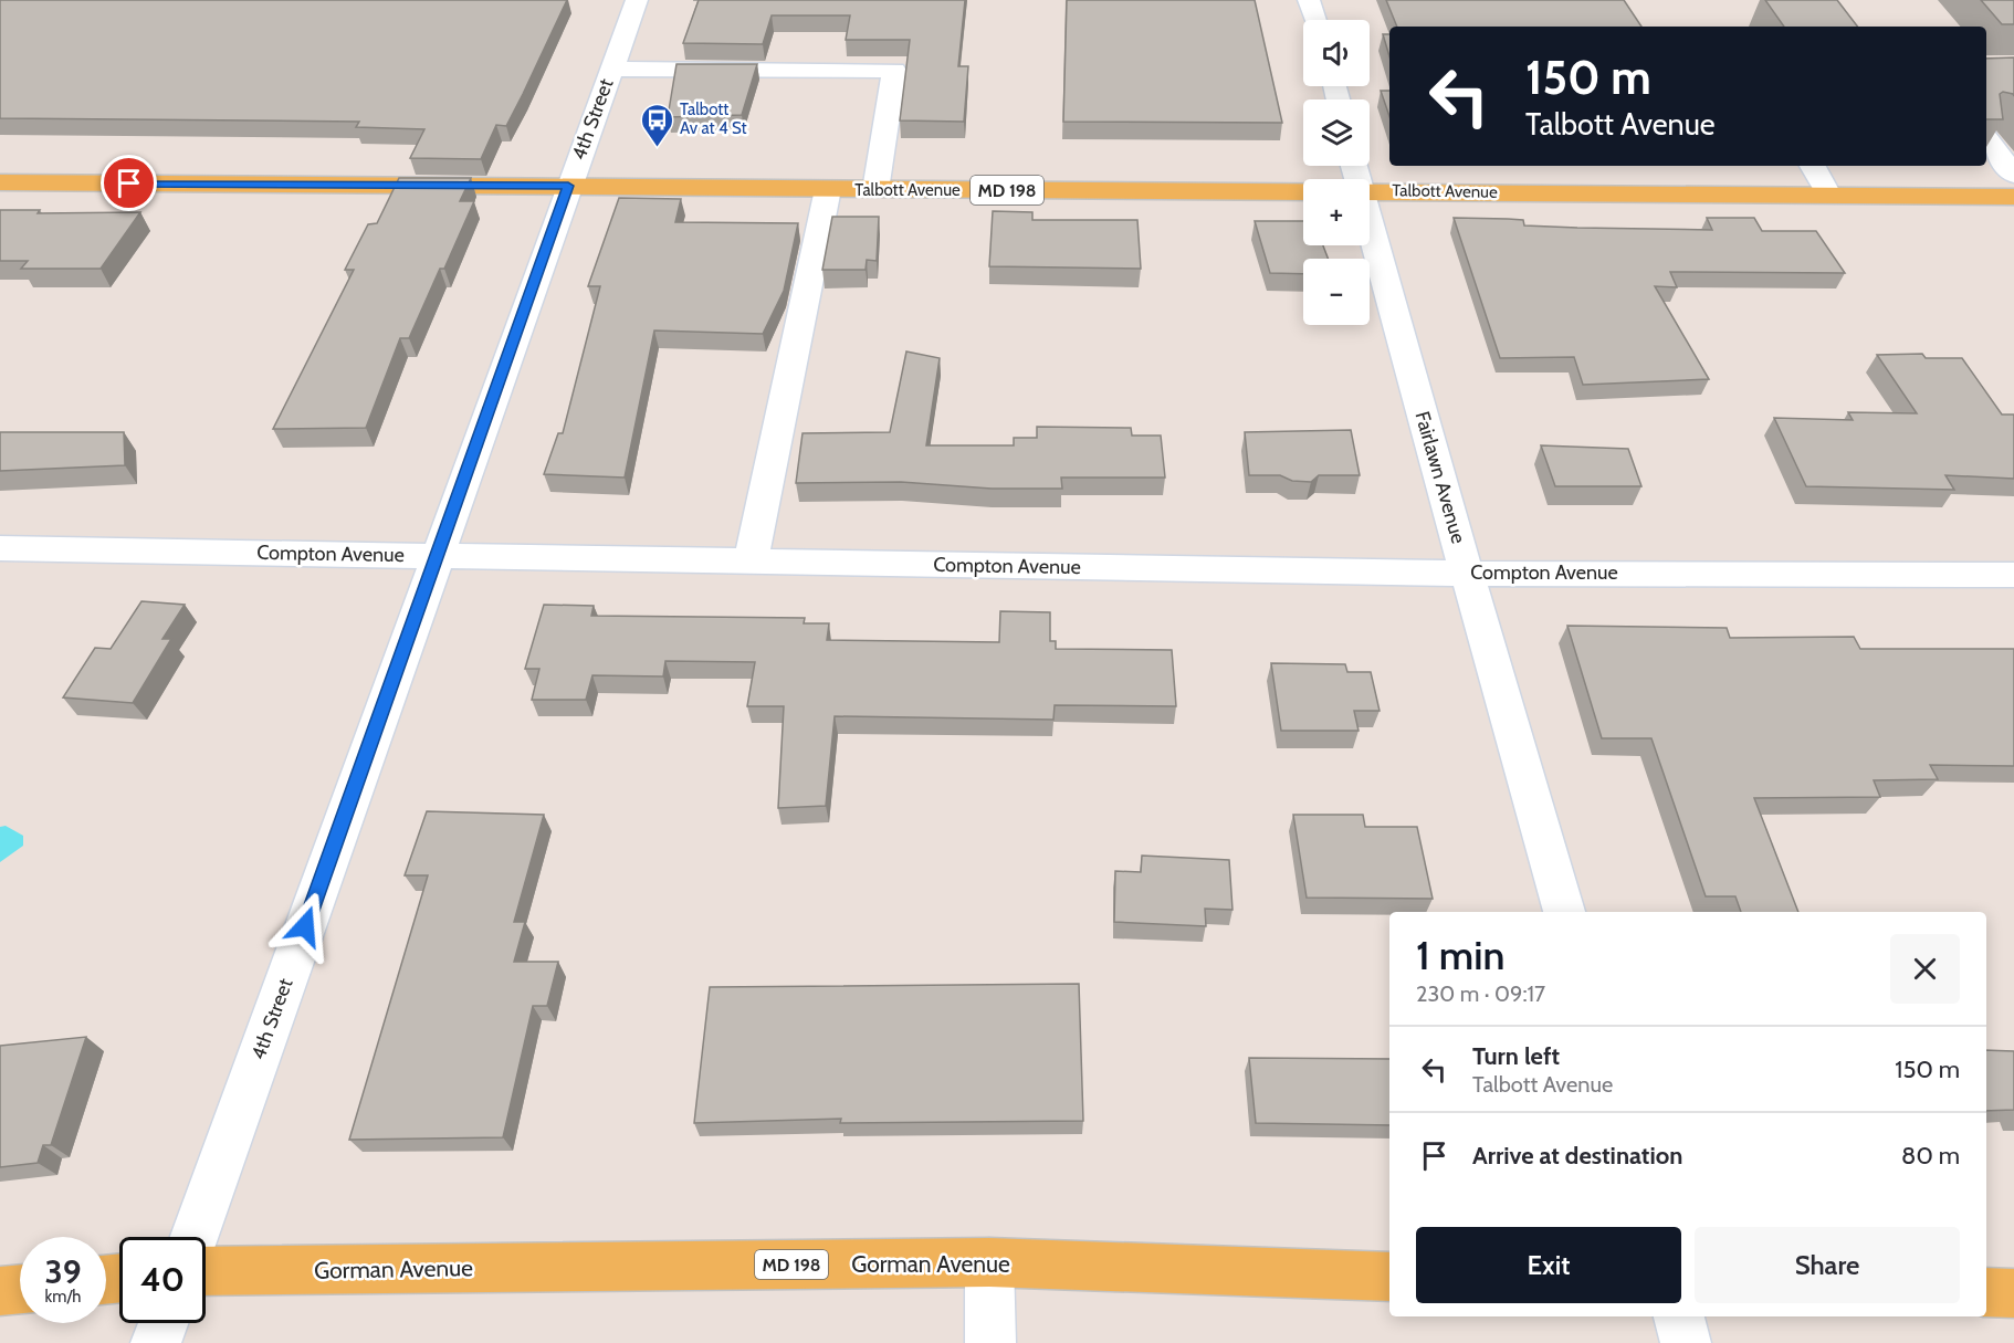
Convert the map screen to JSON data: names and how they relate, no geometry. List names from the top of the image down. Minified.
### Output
{"streets":{"main road":["Talbott Avenue","MD 198","Gorman Avenue"],"street":["4th Street","Fairlawn Avenue","Compton Avenue"]},"crossings":[["4th Street","Talbott Avenue"],["4th Street","Compton Avenue"],["Fairlawn Avenue","Compton Avenue"]],"places":{"bus stop":["Talbott Av at 4 St"]},"page":{"map_buttons":["+","−"],"turn":["150 m","Talbott Avenue"],"heading":["1 min","230 m · 09:17"],"list":[{"name":"Turn left","note":"Talbott Avenue","value":"150 m"},{"name":"Arrive at destination","value":"80 m"}],"buttons":["Exit","Share"],"speed":"39 km/h","limit":"40"}}
